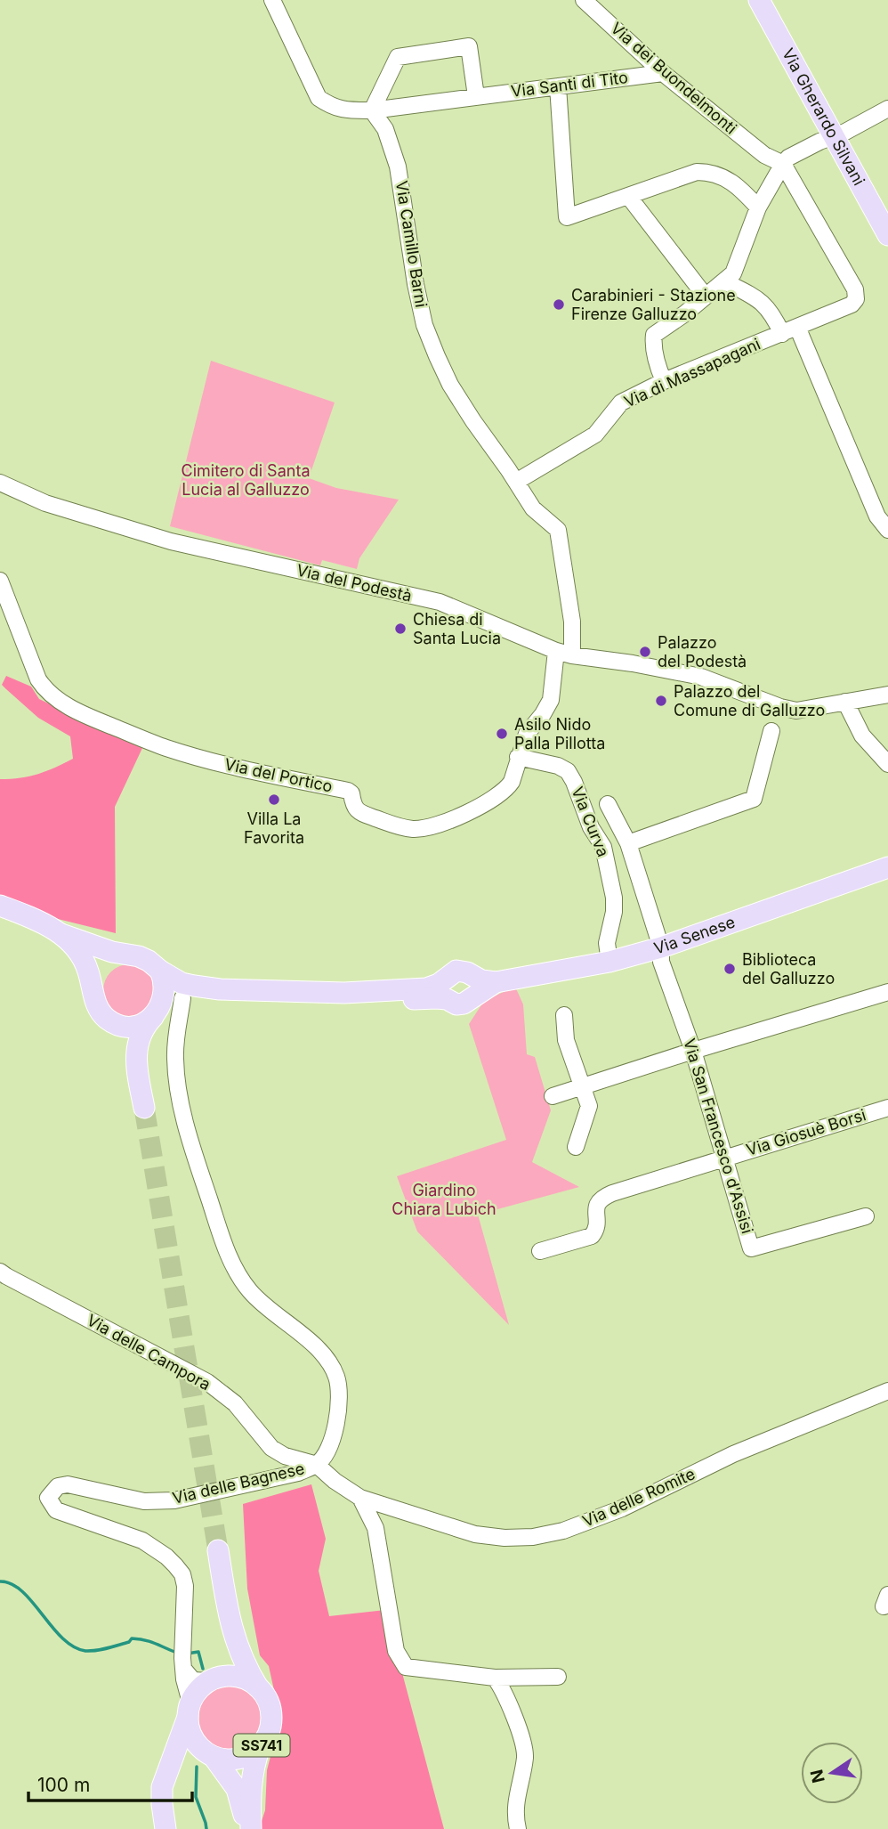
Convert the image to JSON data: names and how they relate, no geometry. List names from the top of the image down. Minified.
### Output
{"streets":{"main road":["Via Gherardo Silvani","Via Senese","SS741"],"street":["Via dei Buondelmonti","Via Santi di Tito","Via Camillo Barni","Via di Massapagani","Via del Podestà","Via del Portico","Via Curva","Via Giosuè Borsi","Via San Francesco d'Assisi","Via delle Campora","Via delle Bagnese","Via delle Romite"]},"crossings":[["Via dei Buondelmonti","Via Santi di Tito"],["Via dei Buondelmonti","Via di Massapagani"],["Via Santi di Tito","Via Camillo Barni"],["Via Camillo Barni","Via di Massapagani"],["Via Camillo Barni","Via del Podestà"],["Via del Podestà","Via del Portico"],["Via del Portico","Via Curva"],["Via Curva","Via Senese"],["Via Senese","Via San Francesco d'Assisi"],["Via Senese","Via delle Bagnese"],["Via Giosuè Borsi","Via San Francesco d'Assisi"],["Via delle Campora","Via delle Bagnese"],["Via delle Campora","Via delle Romite"],["Via delle Bagnese","Via delle Romite"],["Via delle Bagnese","SS741"]],"parks":["Cimitero di Santa Lucia al Galluzzo","Giardino Chiara Lubich"],"places":["Carabinieri - Stazione Firenze Galluzzo","Chiesa di Santa Lucia","Palazzo del Podestà","Palazzo del Comune di Galluzzo","Asilo Nido Palla Pillotta","Villa La Favorita","Biblioteca del Galluzzo"],"scale_bar":"100 m","north":"left"}
